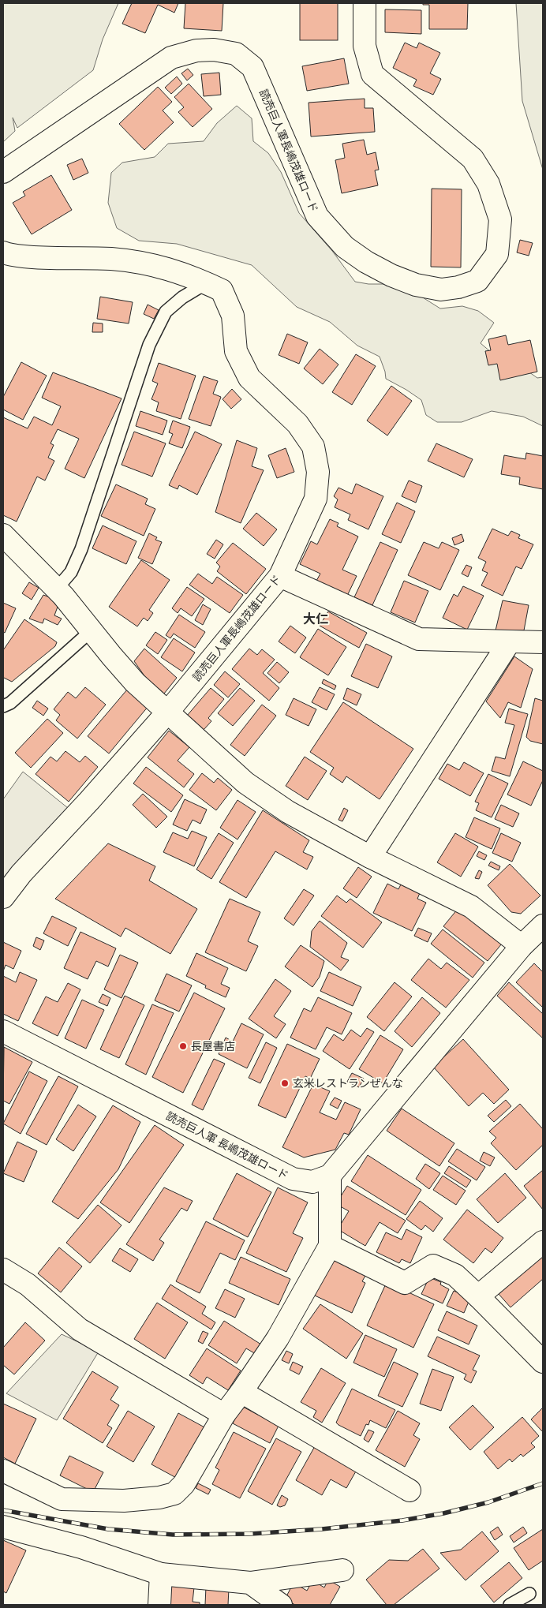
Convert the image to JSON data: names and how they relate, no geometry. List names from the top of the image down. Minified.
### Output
{"streets":{"street":["読売巨人軍長嶋茂雄ロード","読売巨人軍 長嶋茂雄ロード"]},"districts":["大仁"],"places":["長屋書店","玄米レストランぜんな"]}
